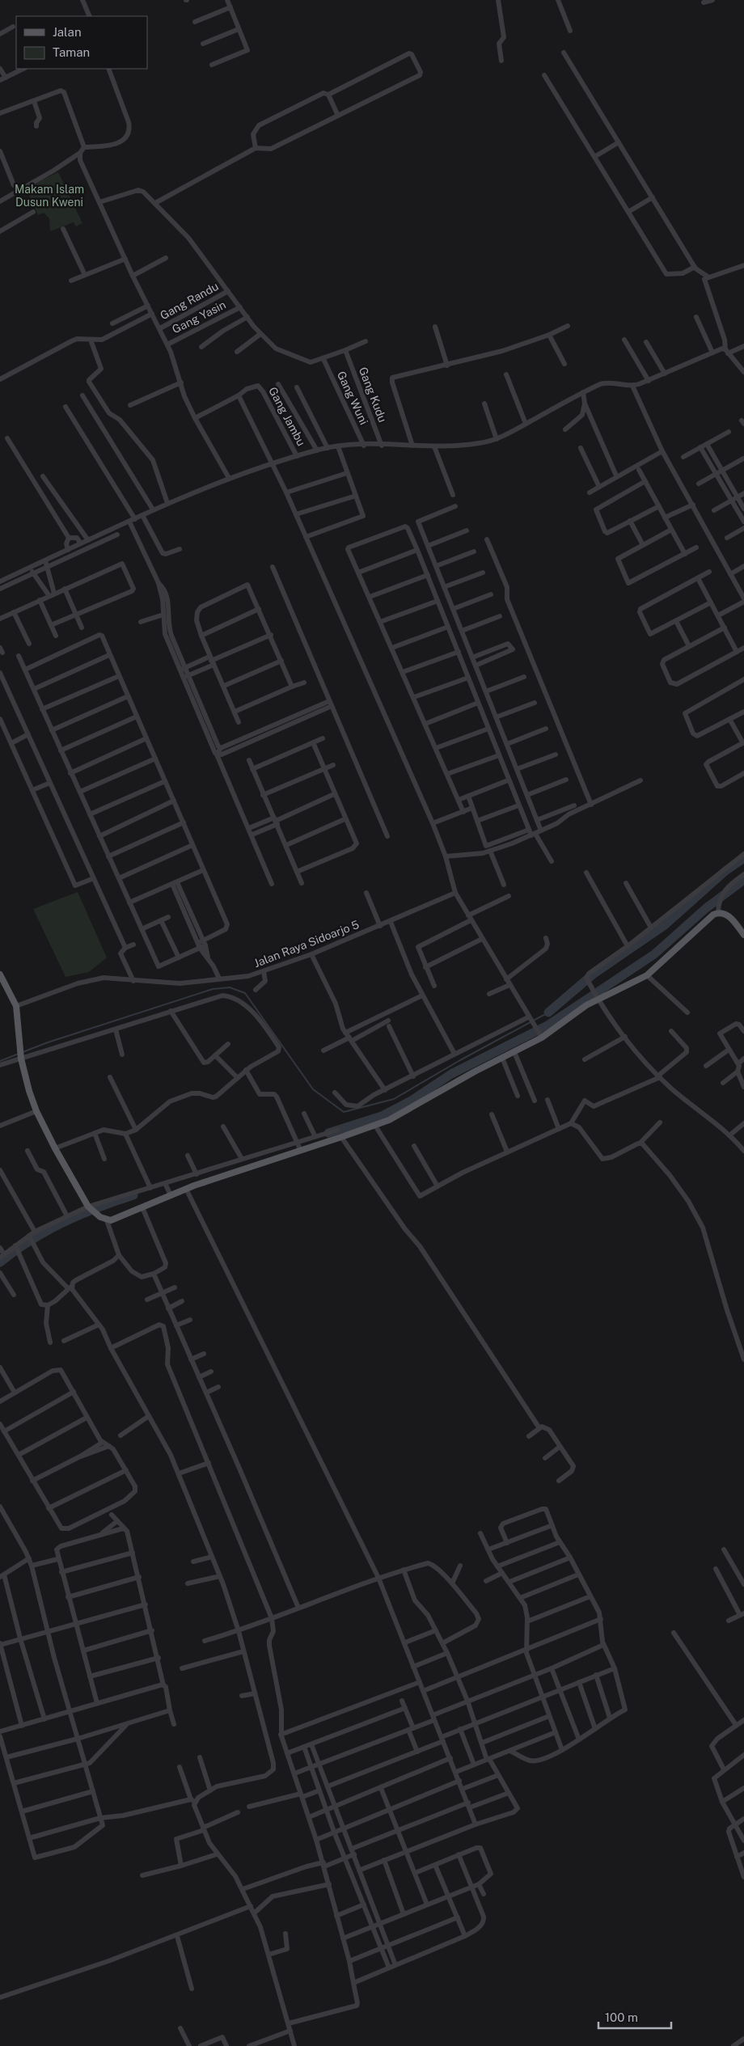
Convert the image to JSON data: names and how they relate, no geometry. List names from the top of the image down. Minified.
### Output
{"streets":{"street":["Gang Randu","Gang Yasin","Gang Kudu","Gang Wuni","Gang Jambu","Jalan Raya Sidoarjo 5"]},"parks":["Makam Islam Dusun Kweni"],"legend":["Jalan","Taman"],"scale_bar":"100 m"}
